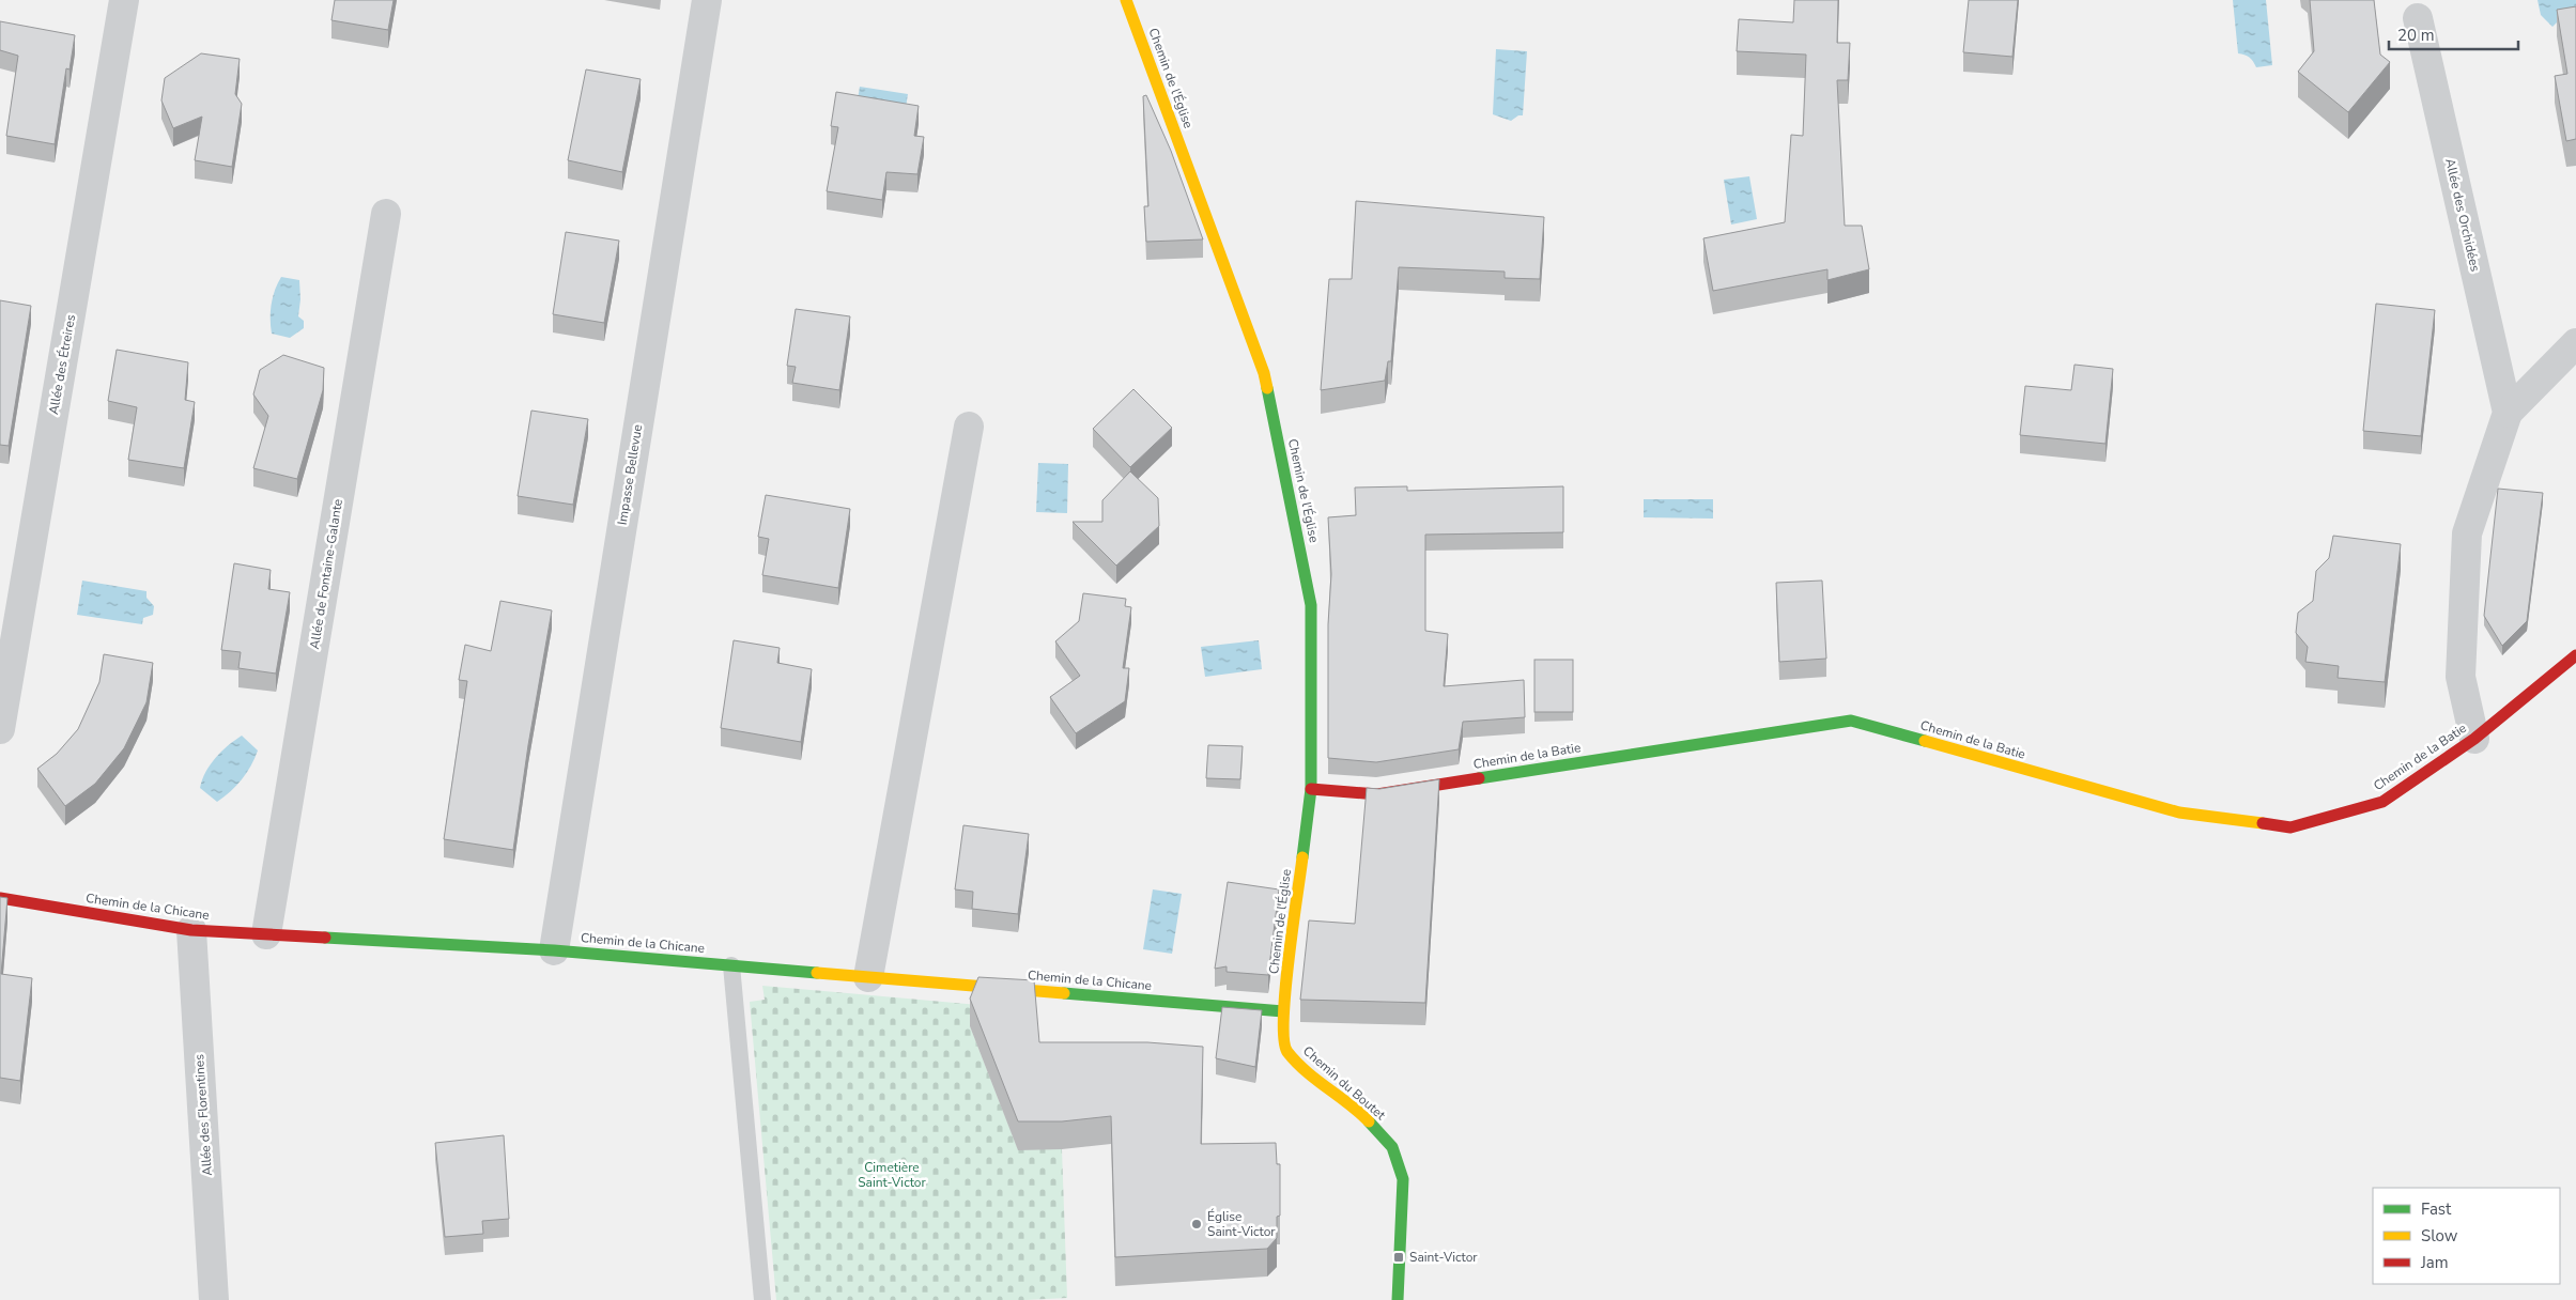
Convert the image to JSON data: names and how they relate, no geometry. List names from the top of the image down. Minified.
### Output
{"streets":{"street":["Chemin de l'Église","Allée des Orchidées","Allée des Étreires","Impasse Bellevue","Allée de Fontaine-Galante","Chemin de la Batie","Chemin de la Chicane","Chemin du Boutet","Allée des Florentines"]},"crossings":[["Chemin de l'Église","Chemin de la Batie"],["Chemin de l'Église","Chemin de la Chicane"],["Chemin de l'Église","Chemin du Boutet"],["Impasse Bellevue","Chemin de la Chicane"],["Allée de Fontaine-Galante","Chemin de la Chicane"],["Chemin de la Chicane","Chemin du Boutet"],["Chemin de la Chicane","Allée des Florentines"]],"parks":["Cimetière Saint-Victor"],"places":{"other":["Église Saint-Victor"],"transit":["Saint-Victor"]},"legend":["Fast","Slow","Jam"],"scale_bar":"20 m"}
